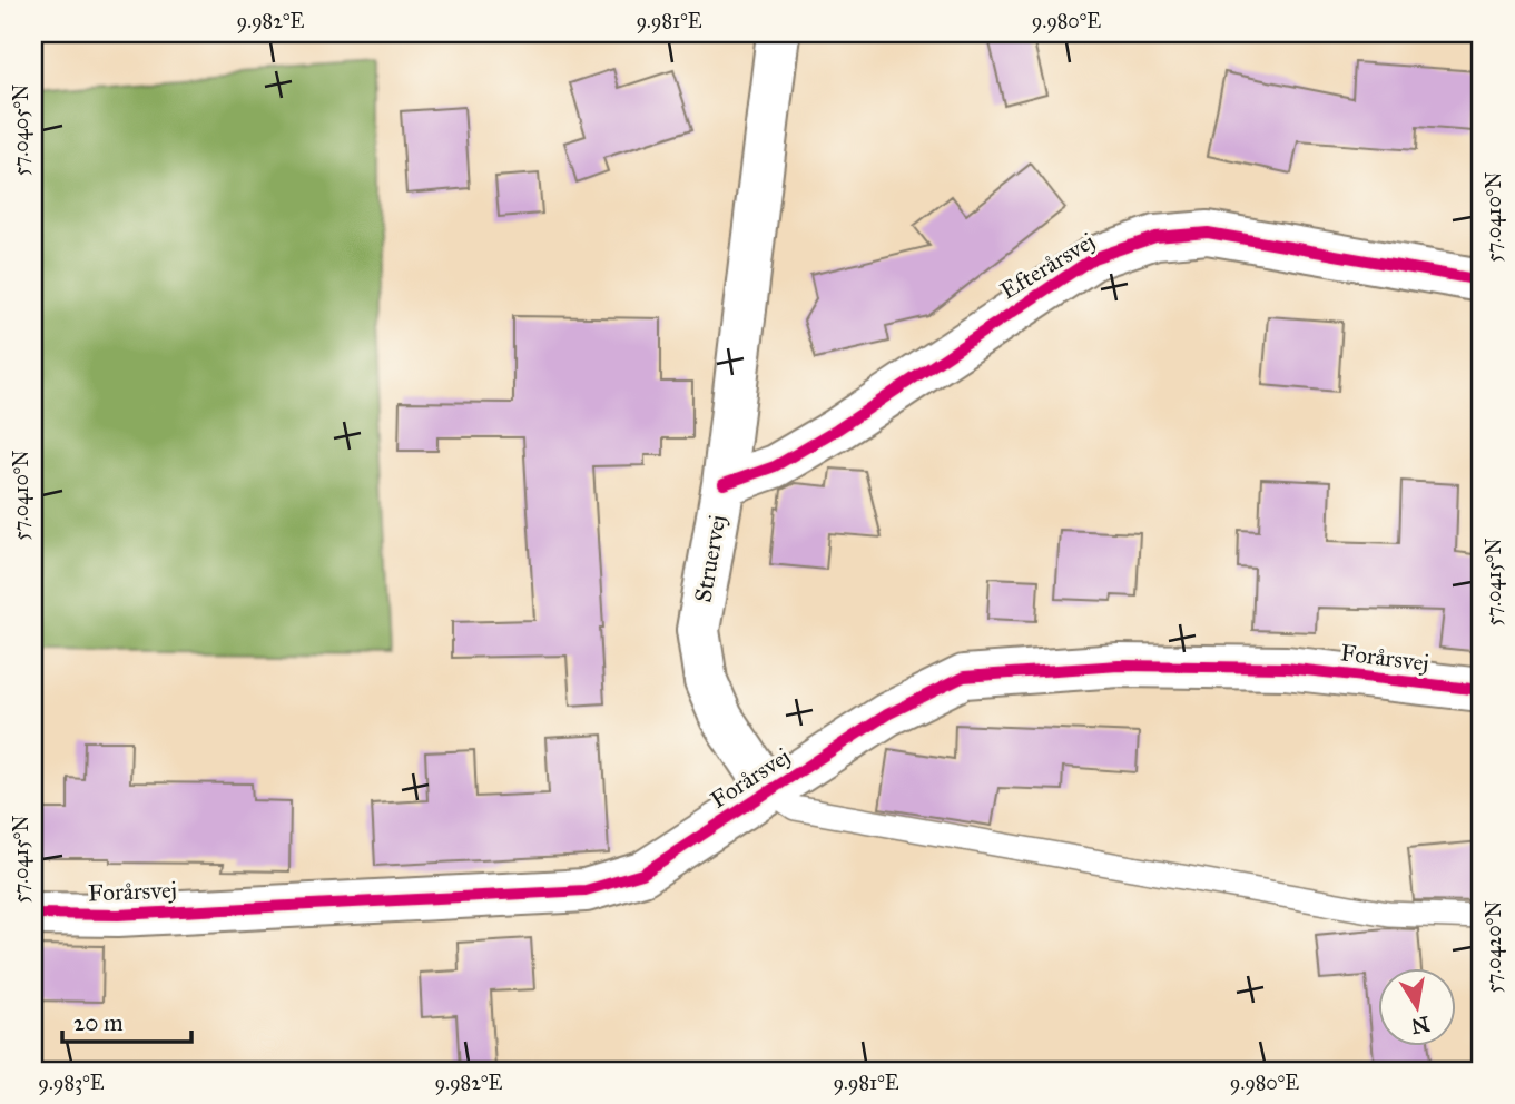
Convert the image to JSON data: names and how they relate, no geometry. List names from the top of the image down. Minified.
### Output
{"streets":{"street":["Efterårsvej","Struervej","Forårsvej"]},"crossings":[["Efterårsvej","Struervej"],["Struervej","Forårsvej"]],"scale_bar":"20 m","north":"bottom","coordinates":["9.982°E","9.981°E","9.980°E","57.0405°N","57.0410°N","57.0415°N","57.0420°N","9.983°E"]}
